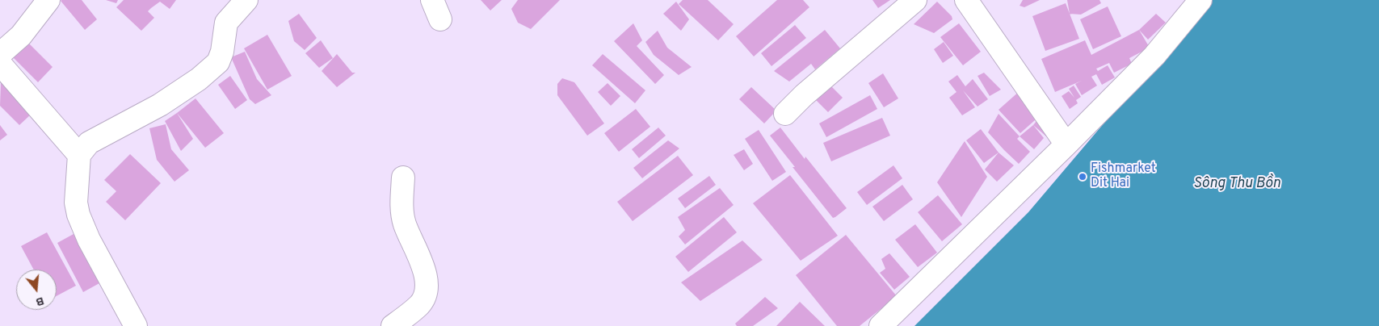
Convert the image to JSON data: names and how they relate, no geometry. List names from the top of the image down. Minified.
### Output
{"water":["Sông Thu Bồn"],"places":["Fishmarket Dit Hai"],"north":"bottom"}
